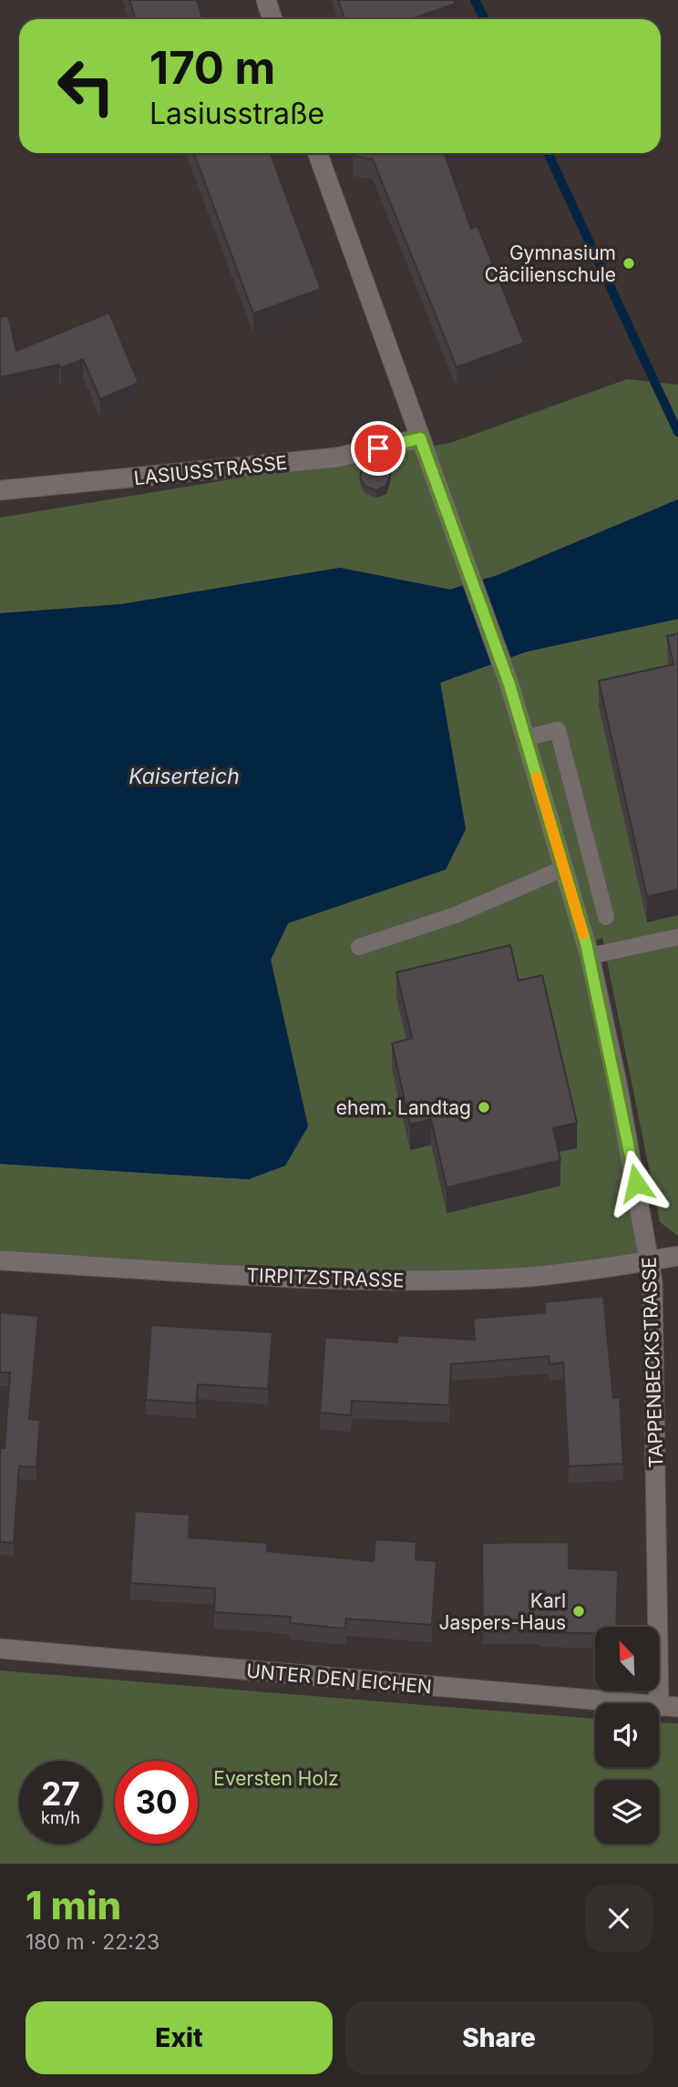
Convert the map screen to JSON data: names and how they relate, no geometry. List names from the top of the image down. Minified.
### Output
{"streets":{"street":["LASIUSSTRASSE","TIRPITZSTRASSE","TAPPENBECKSTRASSE","UNTER DEN EICHEN"]},"crossings":[["LASIUSSTRASSE","TAPPENBECKSTRASSE"],["TIRPITZSTRASSE","TAPPENBECKSTRASSE"],["TAPPENBECKSTRASSE","UNTER DEN EICHEN"]],"water":["Kaiserteich"],"parks":["Eversten Holz"],"places":["Gymnasium Cäcilienschule","ehem. Landtag","Karl Jaspers-Haus"],"north":"top left","page":{"turn":["170 m","Lasiusstraße"],"speed":"27 km/h","limit":"30","heading":["1 min","180 m · 22:23"],"buttons":["Exit","Share"]}}
